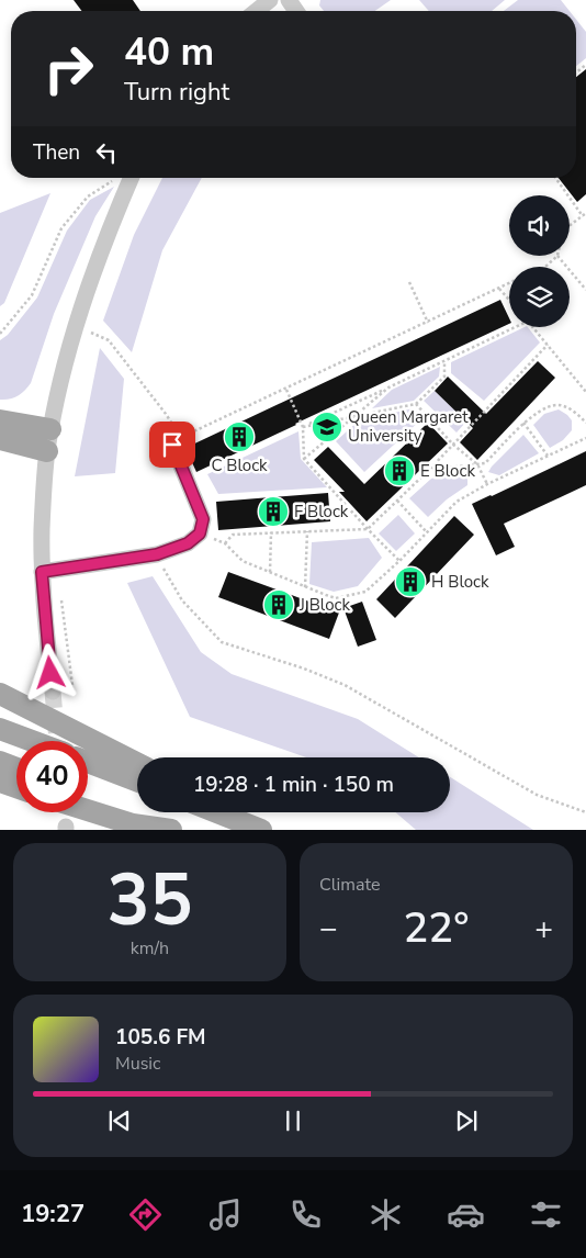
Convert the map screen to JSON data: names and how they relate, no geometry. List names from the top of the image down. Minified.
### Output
{"places":{"school or university":["Queen Margaret University"],"building":["C Block","E Block","F Block","H Block","J Block"]},"page":{"turn":["40 m","Turn right"],"then":"Then","limit":"40","trip":"19:28 · 1 min · 150 m","tile":[["35","km/h"],"Climate"],"heat":["−","22°","+"],"song":["105.6 FM","Music"],"tabs":"19:27"}}
